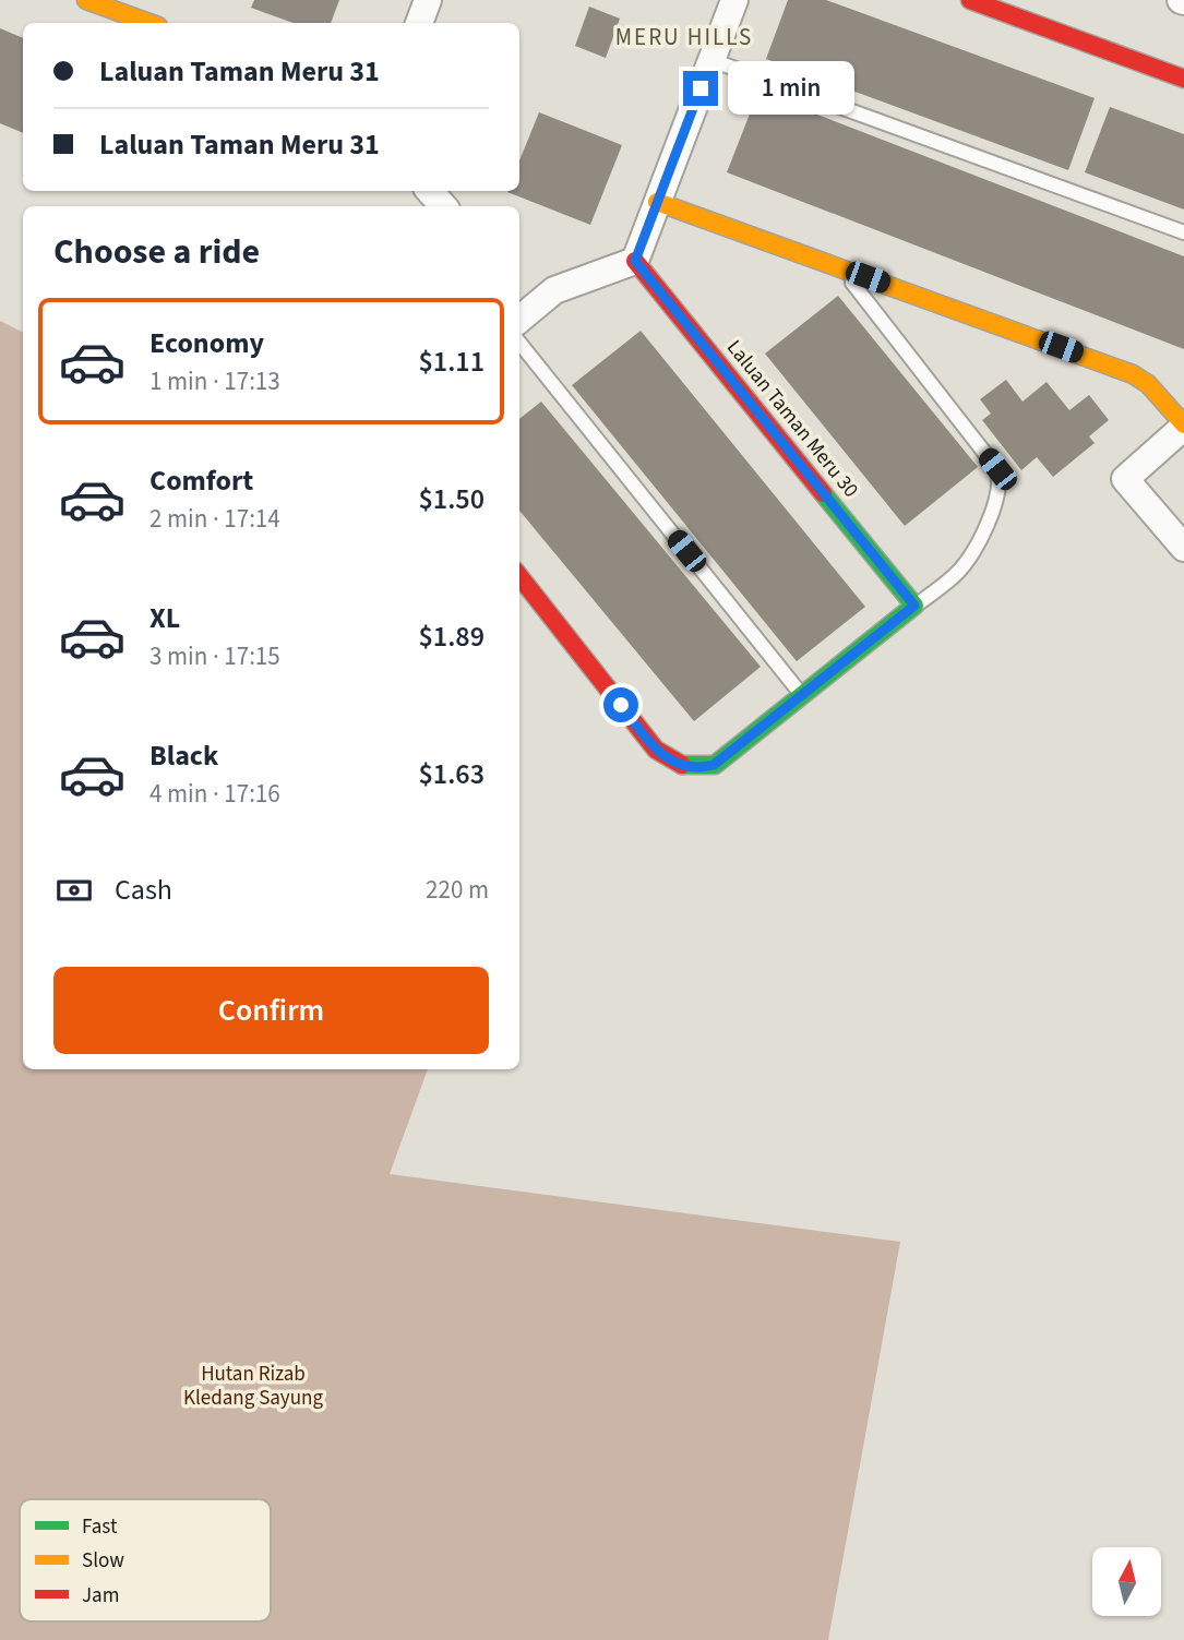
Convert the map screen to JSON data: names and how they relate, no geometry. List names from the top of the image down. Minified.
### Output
{"streets":{"street":["Laluan Taman Meru 30"]},"districts":["MERU HILLS"],"parks":["Hutan Rizab Kledang Sayung"],"legend":["Fast","Slow","Jam"],"north":"top","page":{"banner":["Laluan Taman Meru 31","Laluan Taman Meru 31"],"bubble":"1 min","heading":"Choose a ride","list":[{"name":"Economy","note":"1 min · 17:13","value":"$1.11"},{"name":"Comfort","note":"2 min · 17:14","value":"$1.50"},{"name":"XL","note":"3 min · 17:15","value":"$1.89"},{"name":"Black","note":"4 min · 17:16","value":"$1.63"}],"pay":["Cash","220 m"],"buttons":"Confirm"}}
